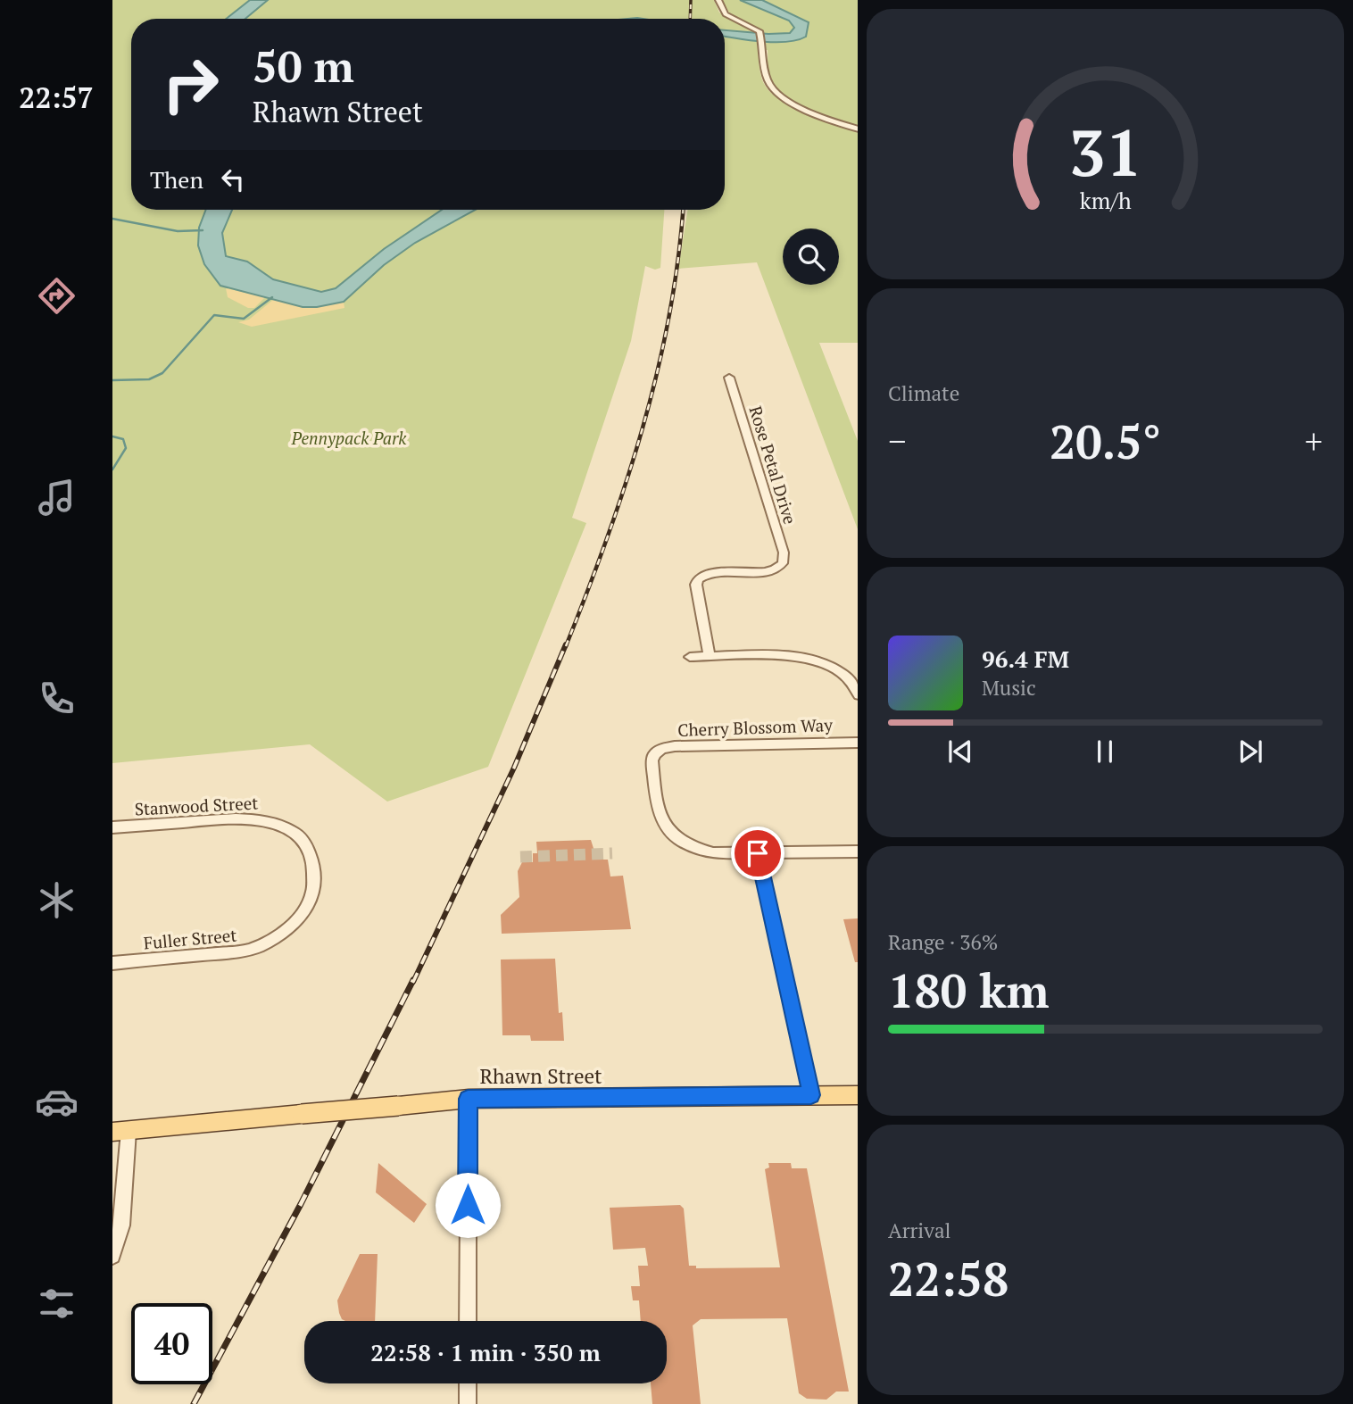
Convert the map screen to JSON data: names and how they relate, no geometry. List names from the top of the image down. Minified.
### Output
{"streets":{"main road":["Rhawn Street"],"street":["Rose Petal Drive","Cherry Blossom Way","Stanwood Street","Fuller Street"]},"crossings":[["Stanwood Street","Fuller Street"]],"parks":["Pennypack Park"],"page":{"tabs":"22:57","turn":["50 m","Rhawn Street"],"then":"Then","tile":["Climate",["Range · 36%","180 km"],["Arrival","22:58"]],"heat":["−","20.5°","+"],"song":["96.4 FM","Music"],"limit":"40","trip":"22:58 · 1 min · 350 m","gauge":["31","km/h"]}}
